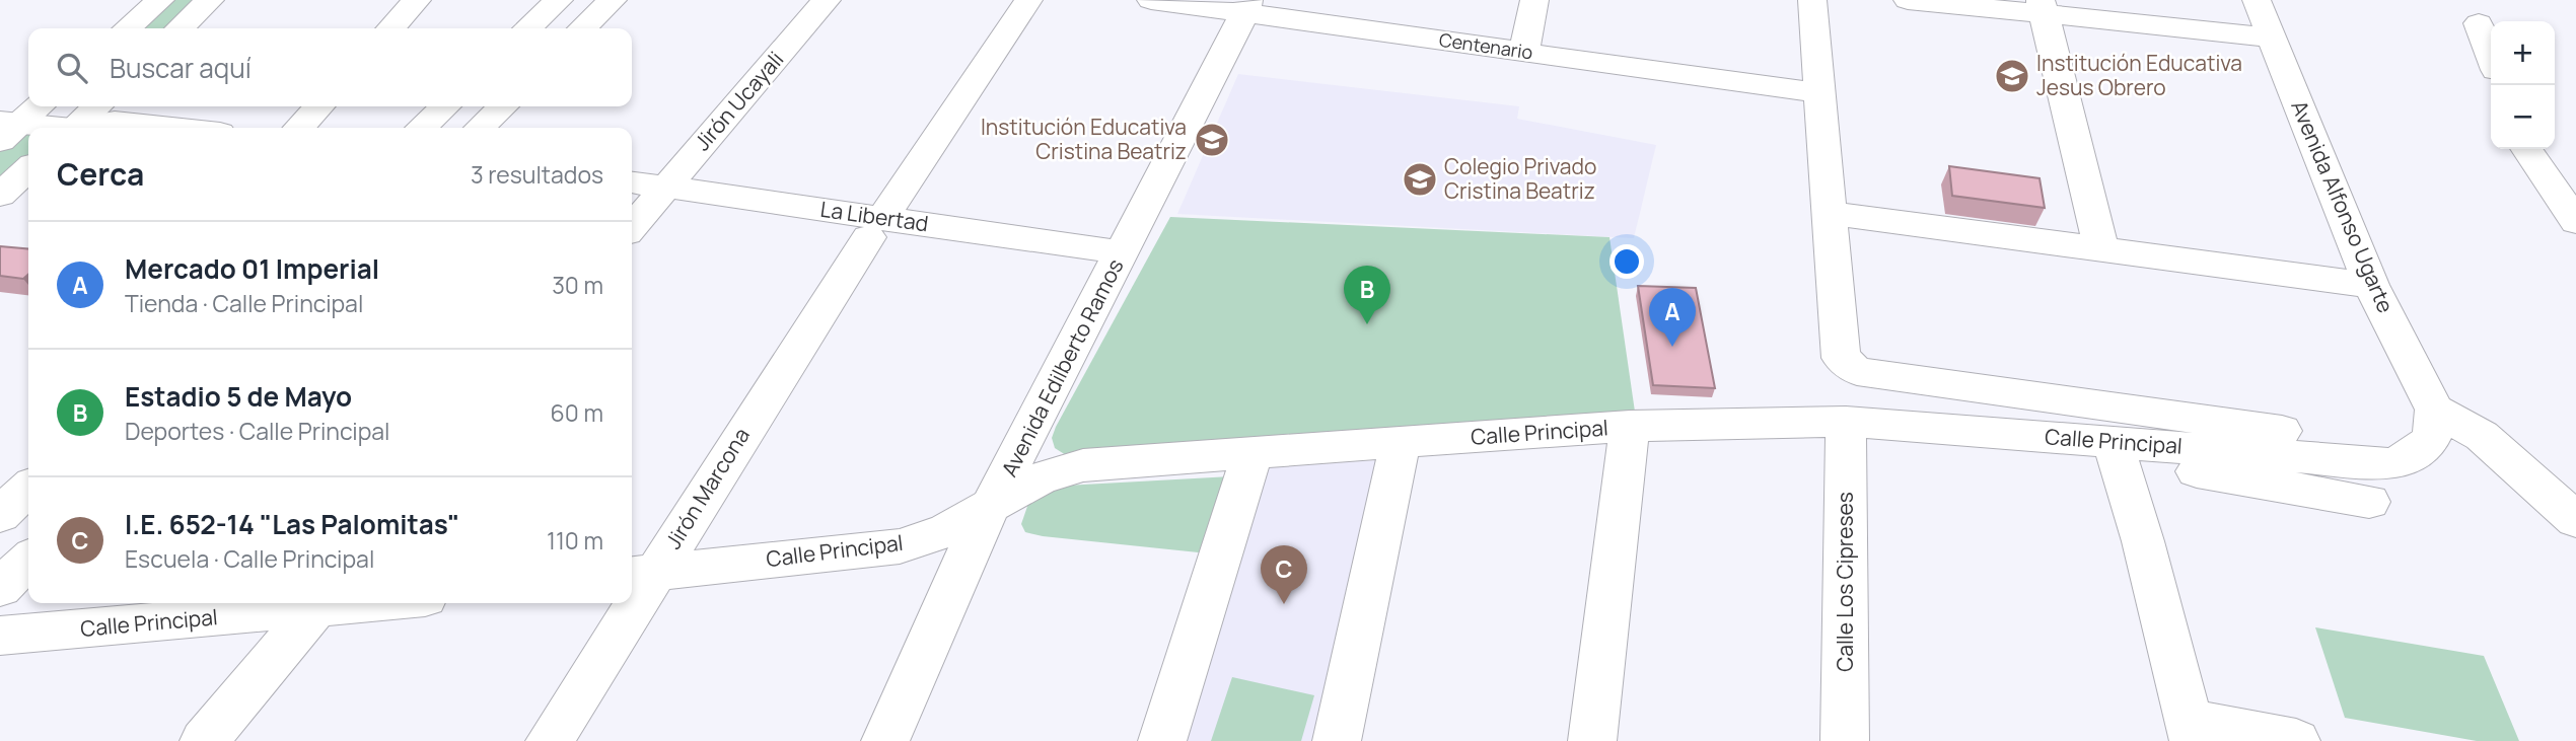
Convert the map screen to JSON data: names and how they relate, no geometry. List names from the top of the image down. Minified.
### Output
{"streets":{"street":["Centenario","Jirón Ucayali","Avenida Alfonso Ugarte","La Libertad","Avenida Edilberto Ramos","Calle Principal","Jirón Marcona","Calle Los Cipreses"]},"crossings":[["Centenario","Avenida Edilberto Ramos"],["Jirón Ucayali","La Libertad"],["Avenida Alfonso Ugarte","Calle Principal"],["La Libertad","Avenida Edilberto Ramos"],["La Libertad","Jirón Marcona"],["Avenida Edilberto Ramos","Calle Principal"],["Calle Principal","Jirón Marcona"],["Calle Principal","Calle Los Cipreses"]],"places":{"school or university":["Institución Educativa Jesus Obrero","Institución Educativa Cristina Beatriz","Colegio Privado Cristina Beatriz"]},"page":{"map_buttons":["+","−"],"search":"Buscar aquí","heading":["Cerca","3 resultados"],"list":[{"mark":"A","name":"Mercado 01 Imperial","note":"Tienda · Calle Principal","value":"30 m"},{"mark":"B","name":"Estadio 5 de Mayo","note":"Deportes · Calle Principal","value":"60 m"},{"mark":"C","name":"I.E. 652-14 \"Las Palomitas\"","note":"Escuela · Calle Principal","value":"110 m"}],"pins":["B","A","C"]}}
